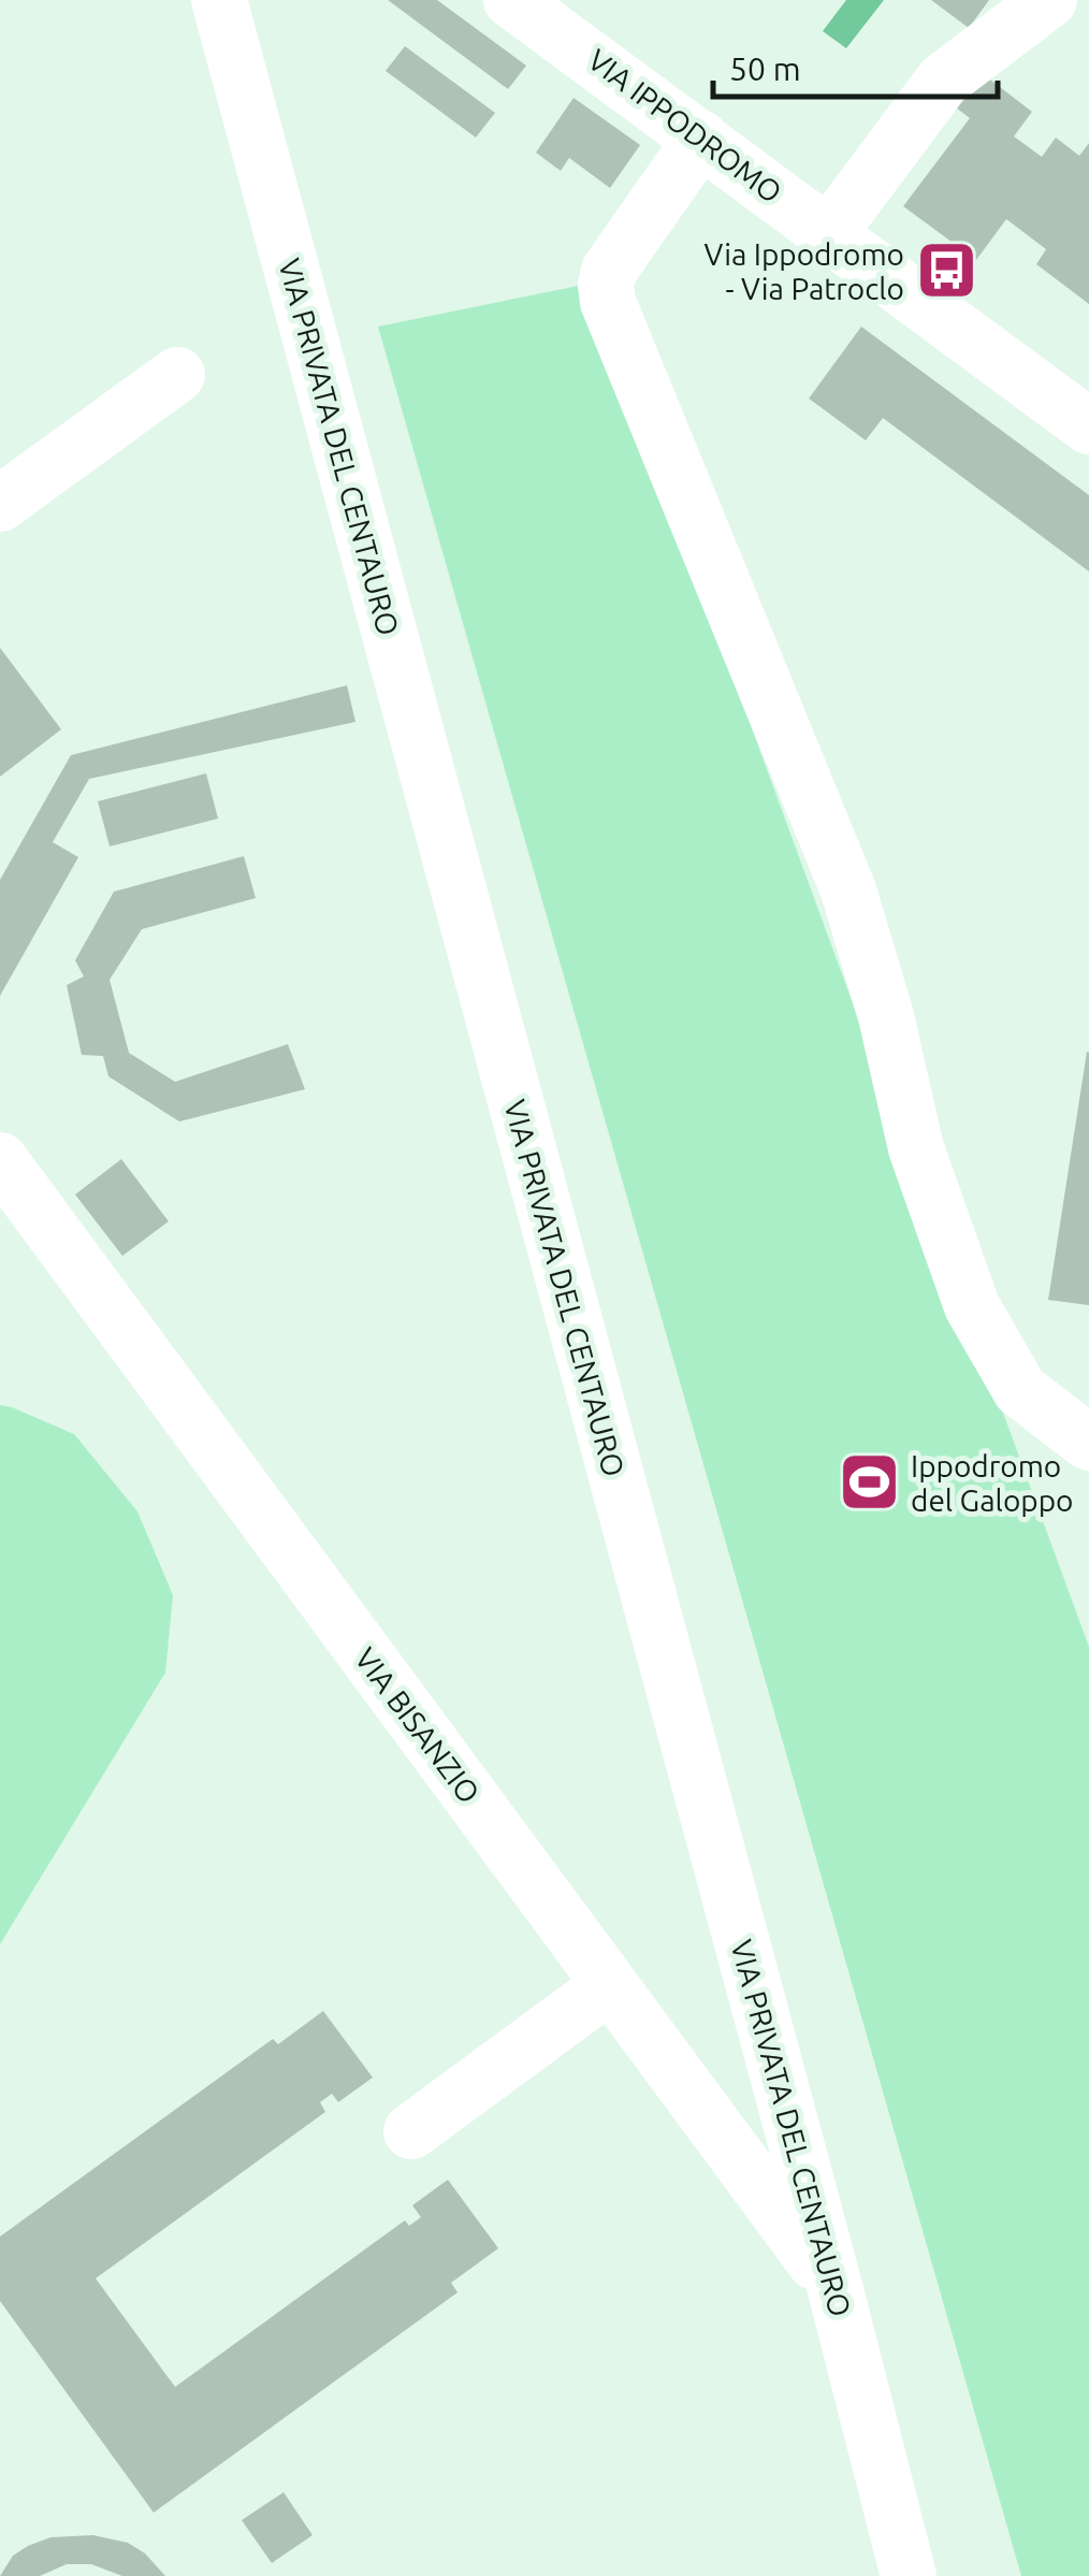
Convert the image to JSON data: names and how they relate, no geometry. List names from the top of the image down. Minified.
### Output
{"streets":{"street":["VIA IPPODROMO","VIA PRIVATA DEL CENTAURO","VIA BISANZIO"]},"crossings":[["VIA PRIVATA DEL CENTAURO","VIA BISANZIO"]],"places":{"bus stop":["Via Ippodromo - Via Patroclo"],"sports":["Ippodromo del Galoppo"]},"scale_bar":"50 m"}
